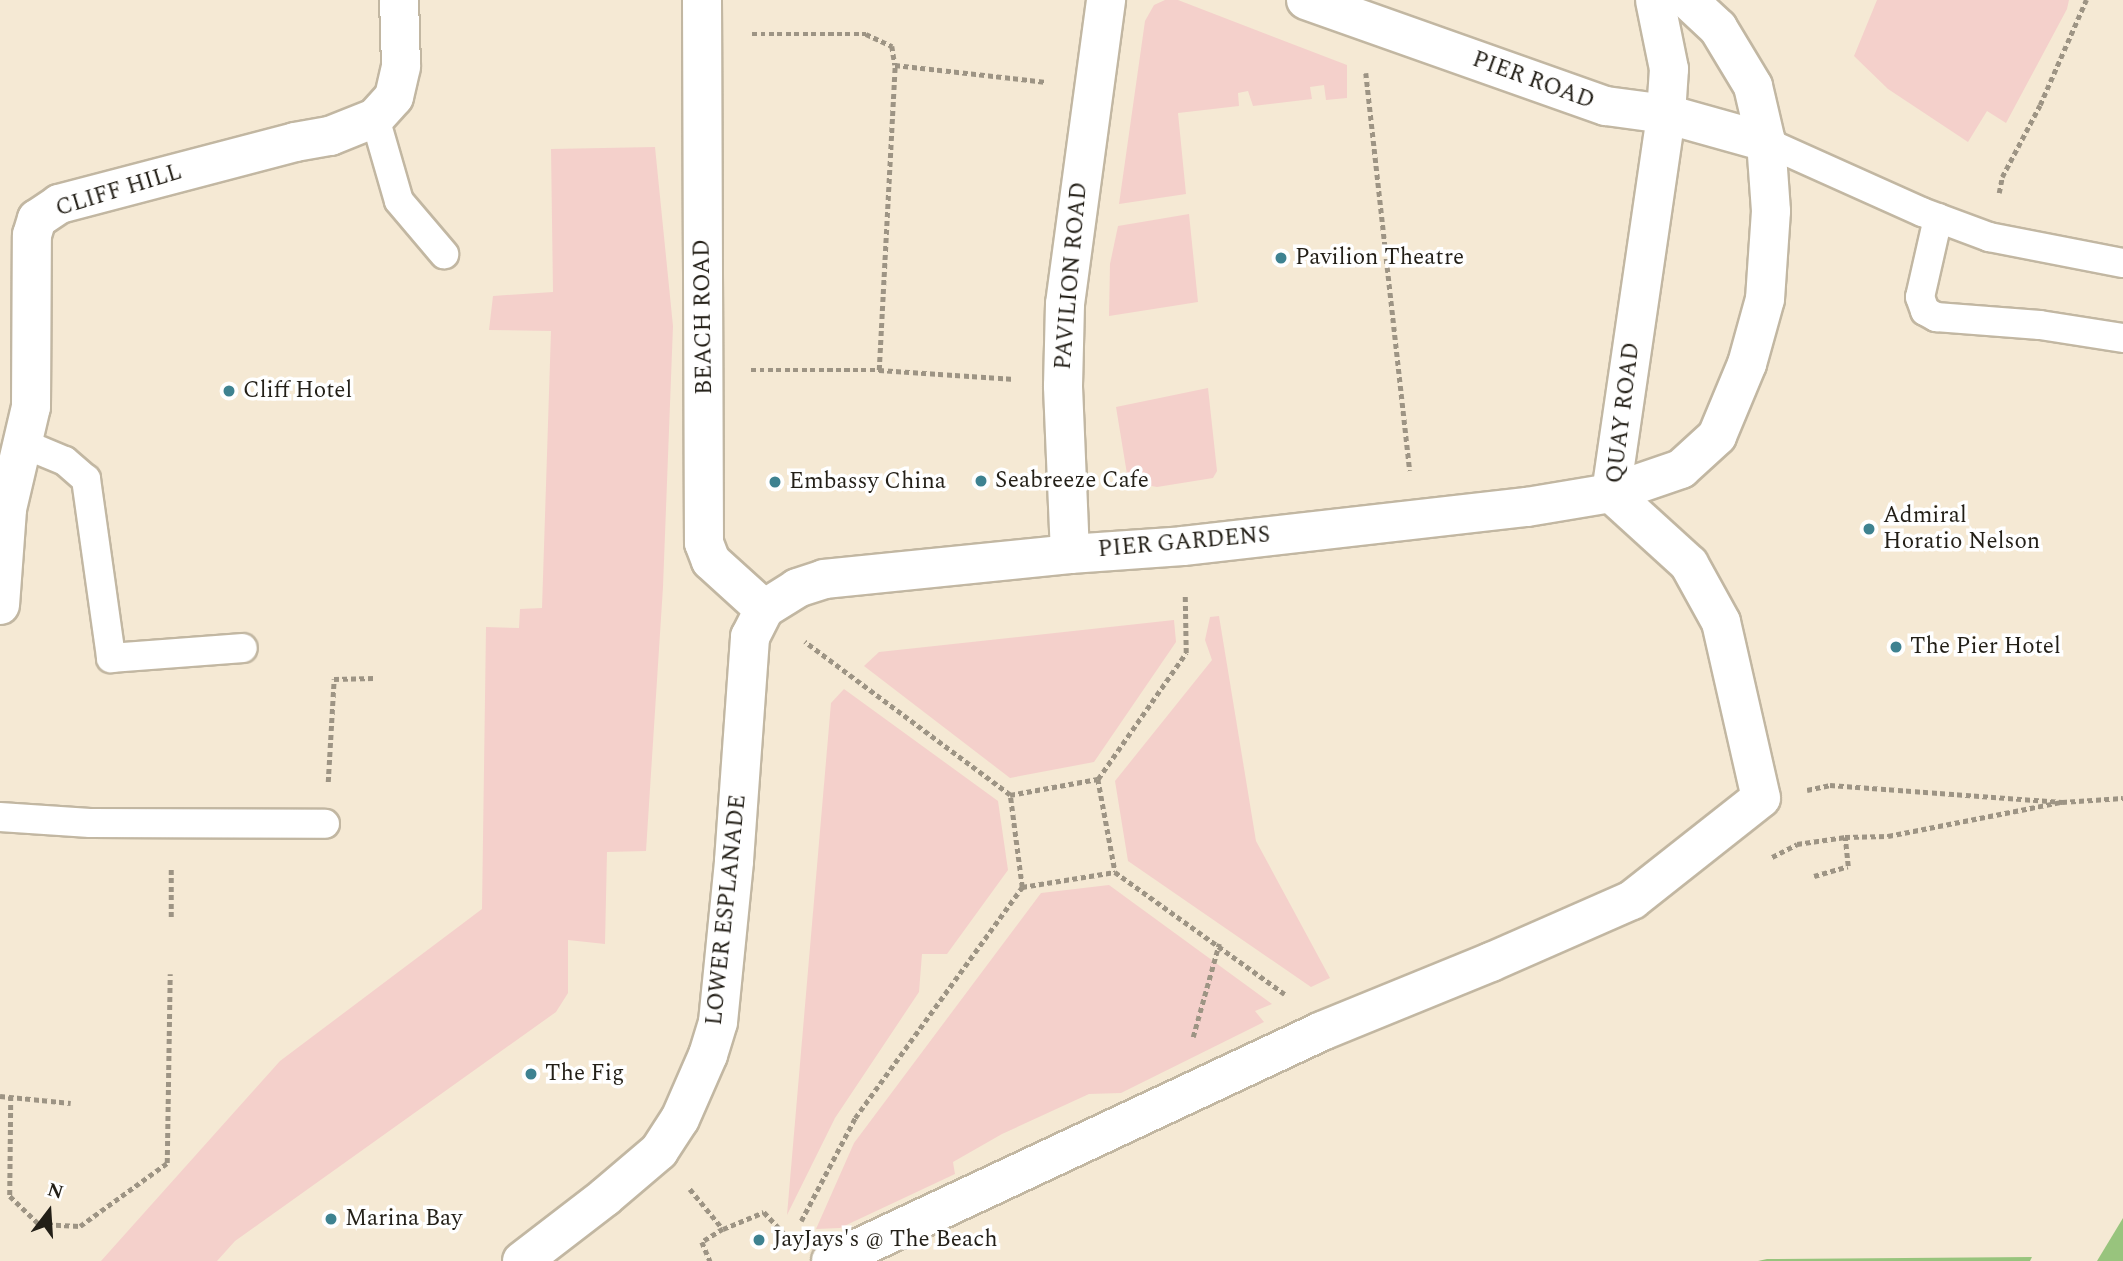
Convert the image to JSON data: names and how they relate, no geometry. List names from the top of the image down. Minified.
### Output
{"streets":{"street":["PIER ROAD","CLIFF HILL","PAVILION ROAD","BEACH ROAD","QUAY ROAD","PIER GARDENS","LOWER ESPLANADE"]},"crossings":[["PIER ROAD","QUAY ROAD"],["PAVILION ROAD","PIER GARDENS"],["BEACH ROAD","PIER GARDENS"],["BEACH ROAD","LOWER ESPLANADE"],["QUAY ROAD","PIER GARDENS"],["PIER GARDENS","LOWER ESPLANADE"]],"places":["Pavilion Theatre","Cliff Hotel","Seabreeze Cafe","Embassy China","Admiral Horatio Nelson","The Pier Hotel","The Fig","Marina Bay","JayJays's @ The Beach"],"north":"top"}
